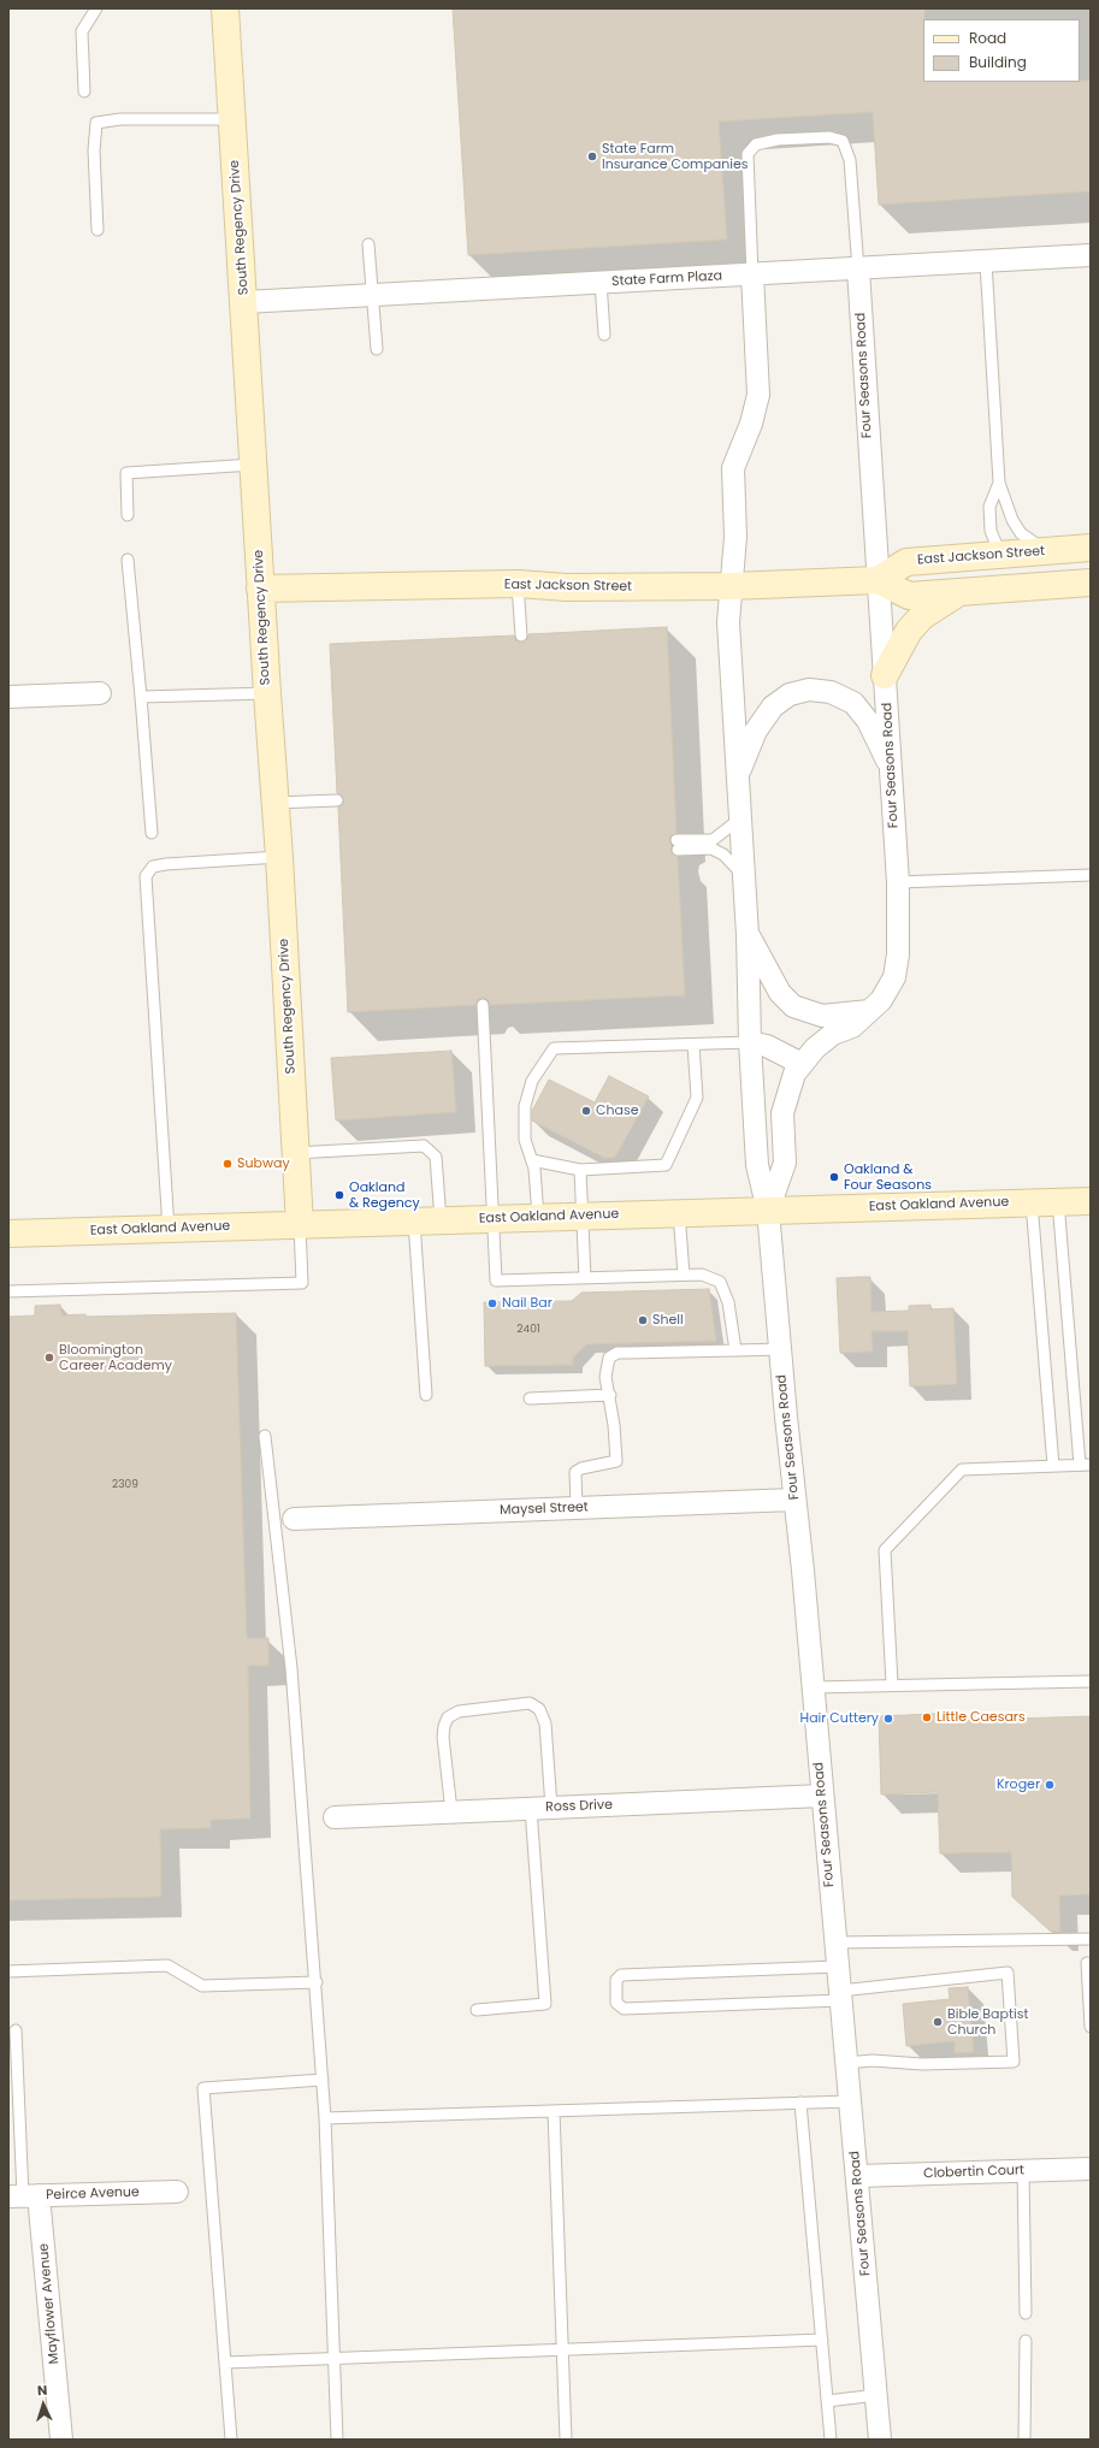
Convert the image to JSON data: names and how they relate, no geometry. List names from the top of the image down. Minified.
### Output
{"streets":{"main road":["South Regency Drive","East Jackson Street","East Oakland Avenue"],"street":["State Farm Plaza","Four Seasons Road","Maysel Street","Ross Drive","Clobertin Court","Peirce Avenue","Mayflower Avenue"]},"crossings":[["South Regency Drive","State Farm Plaza"],["South Regency Drive","East Jackson Street"],["South Regency Drive","East Oakland Avenue"],["State Farm Plaza","Four Seasons Road"],["Four Seasons Road","East Jackson Street"],["Four Seasons Road","East Oakland Avenue"],["Four Seasons Road","Maysel Street"],["Four Seasons Road","Ross Drive"],["Four Seasons Road","Clobertin Court"],["Peirce Avenue","Mayflower Avenue"]],"places":["State Farm Insurance Companies","Chase","Subway","Oakland & Four Seasons","Oakland & Regency","Nail Bar","Shell","Bloomington Career Academy","Little Caesars","Hair Cuttery","Kroger","Bible Baptist Church"],"house_numbers":["2401","2309"],"legend":["Road","Building"],"north":"top"}
